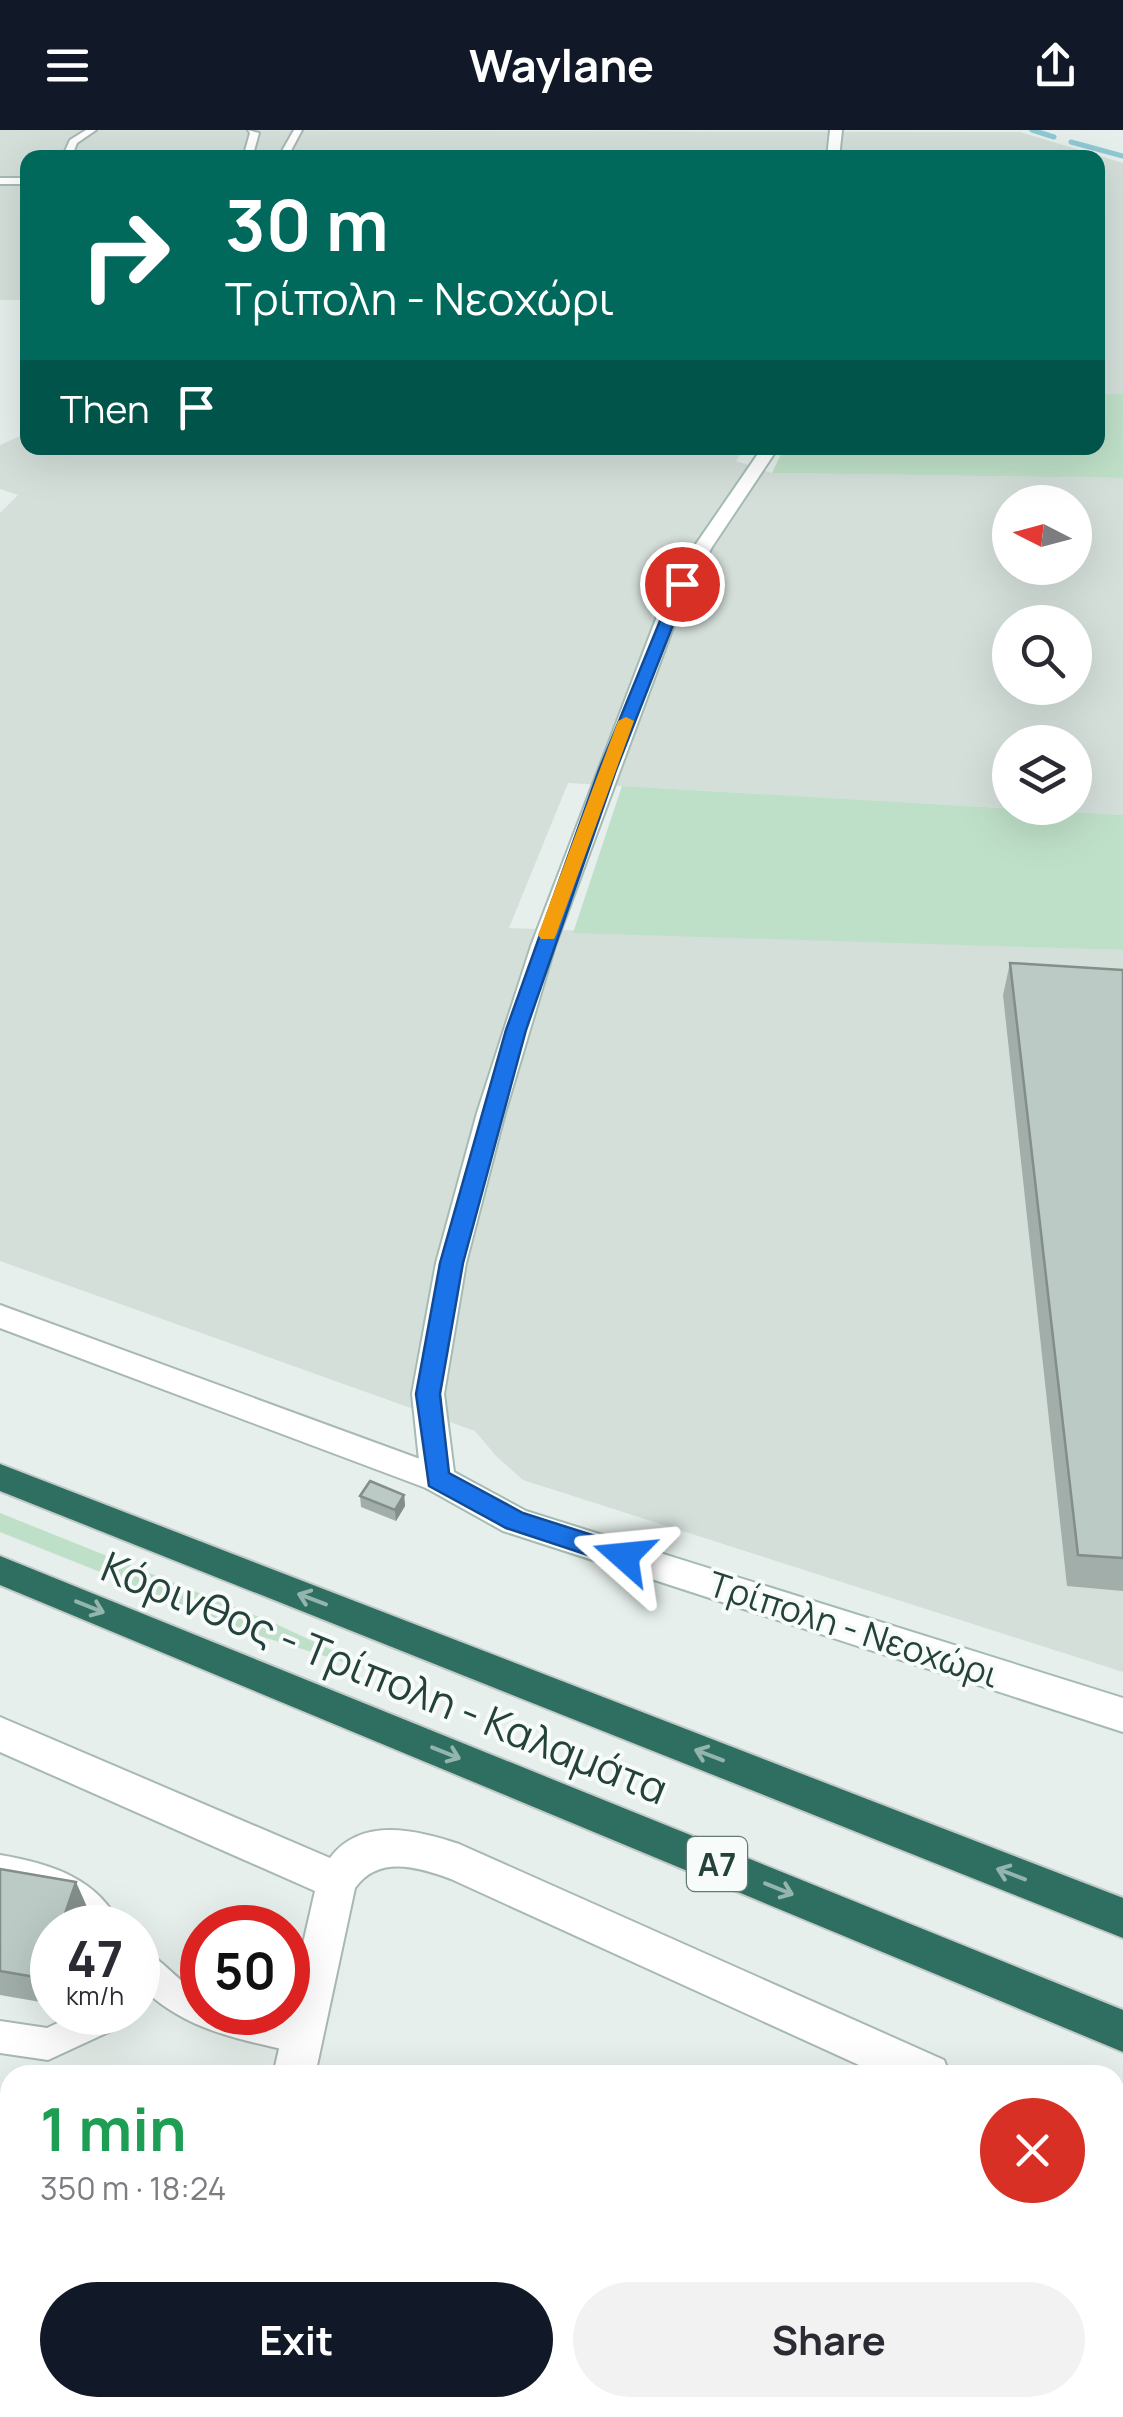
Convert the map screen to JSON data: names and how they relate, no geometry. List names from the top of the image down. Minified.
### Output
{"streets":{"highway":["Κόρινθος - Τρίπολη - Καλαμάτα","Α7"],"main road":["Τρίπολη - Νεοχώρι"]},"north":"left","page":{"header":"Waylane","turn":["30 m","Τρίπολη - Νεοχώρι"],"then":"Then","speed":"47 km/h","limit":"50","heading":["1 min","350 m · 18:24"],"buttons":["Exit","Share"]}}
